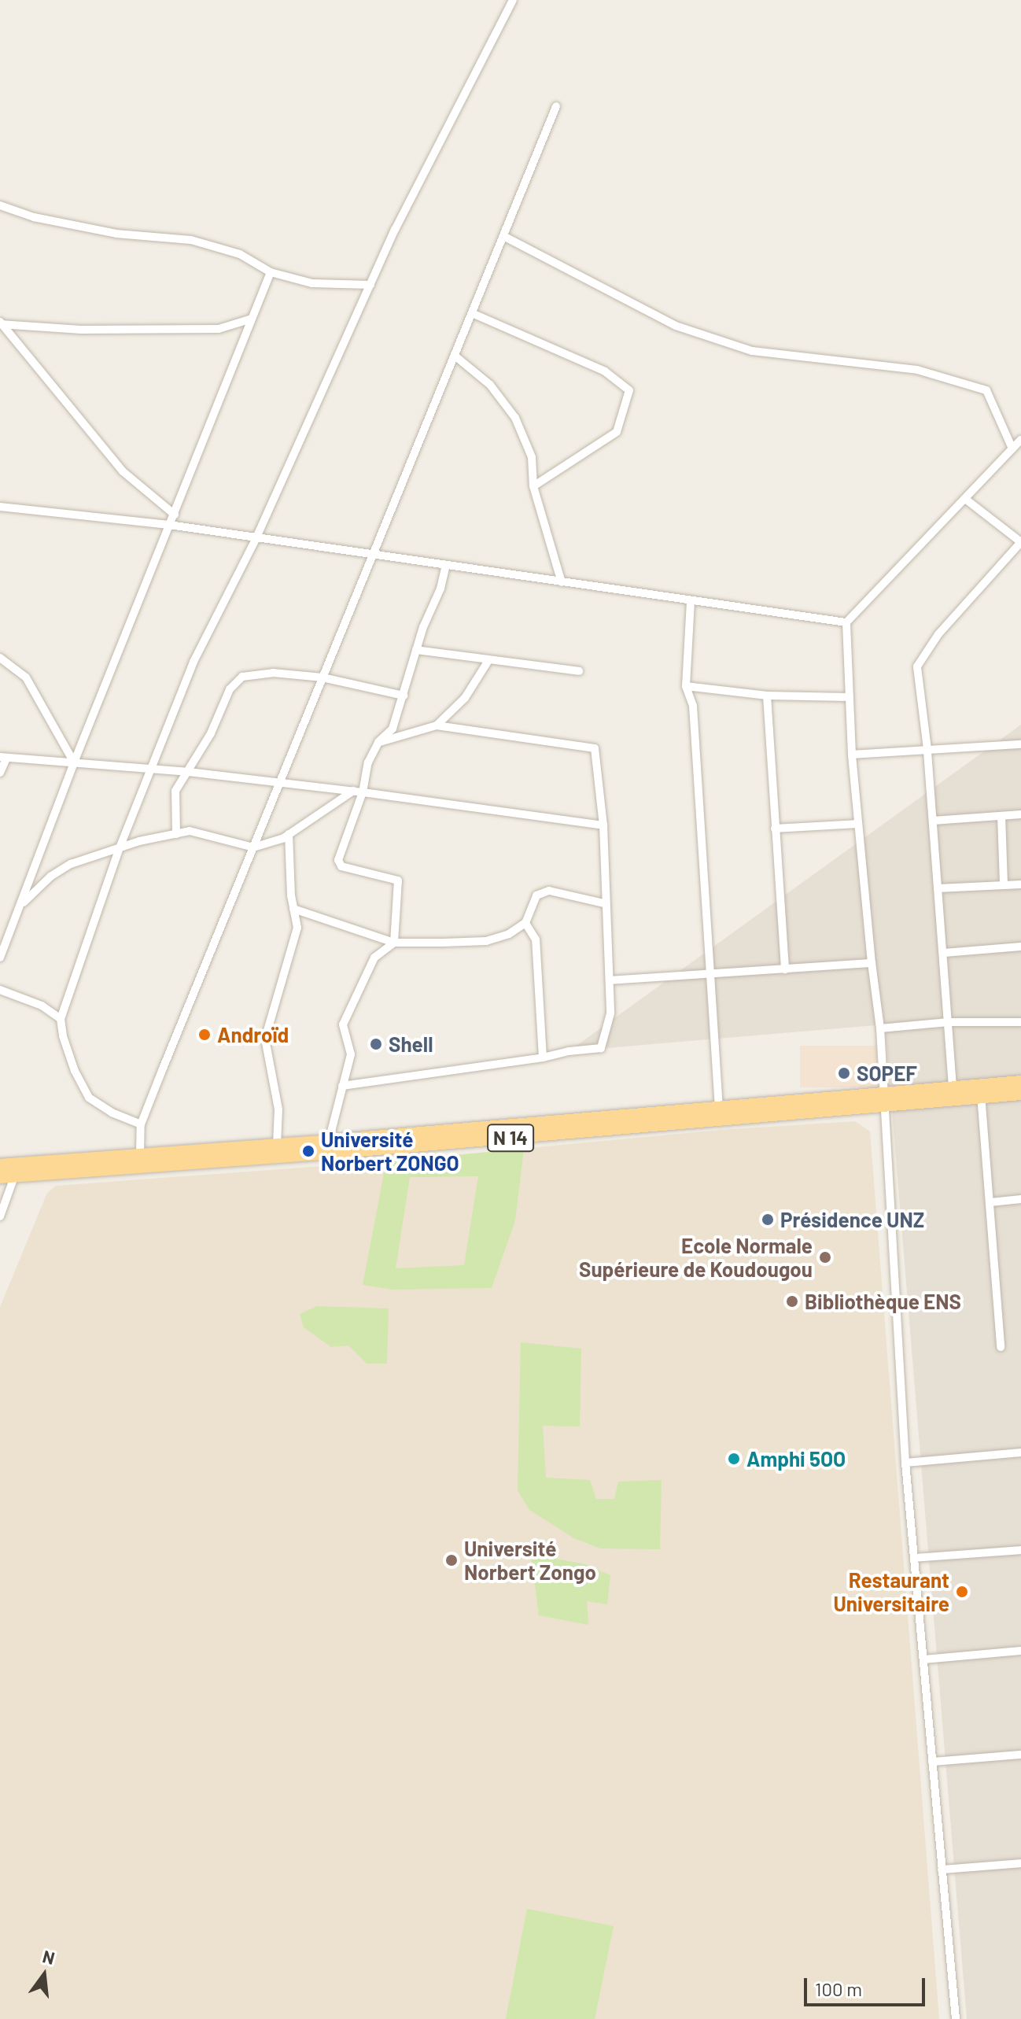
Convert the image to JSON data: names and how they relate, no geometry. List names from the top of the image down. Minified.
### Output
{"streets":{"main road":["N 14"]},"places":["Androïd","Shell","SOPEF","Université Norbert ZONGO","Présidence UNZ","Ecole Normale Supérieure de Koudougou","Bibliothèque ENS","Amphi 5OO","Université Norbert Zongo","Restaurant Universitaire"],"scale_bar":"100 m","north":"top"}
